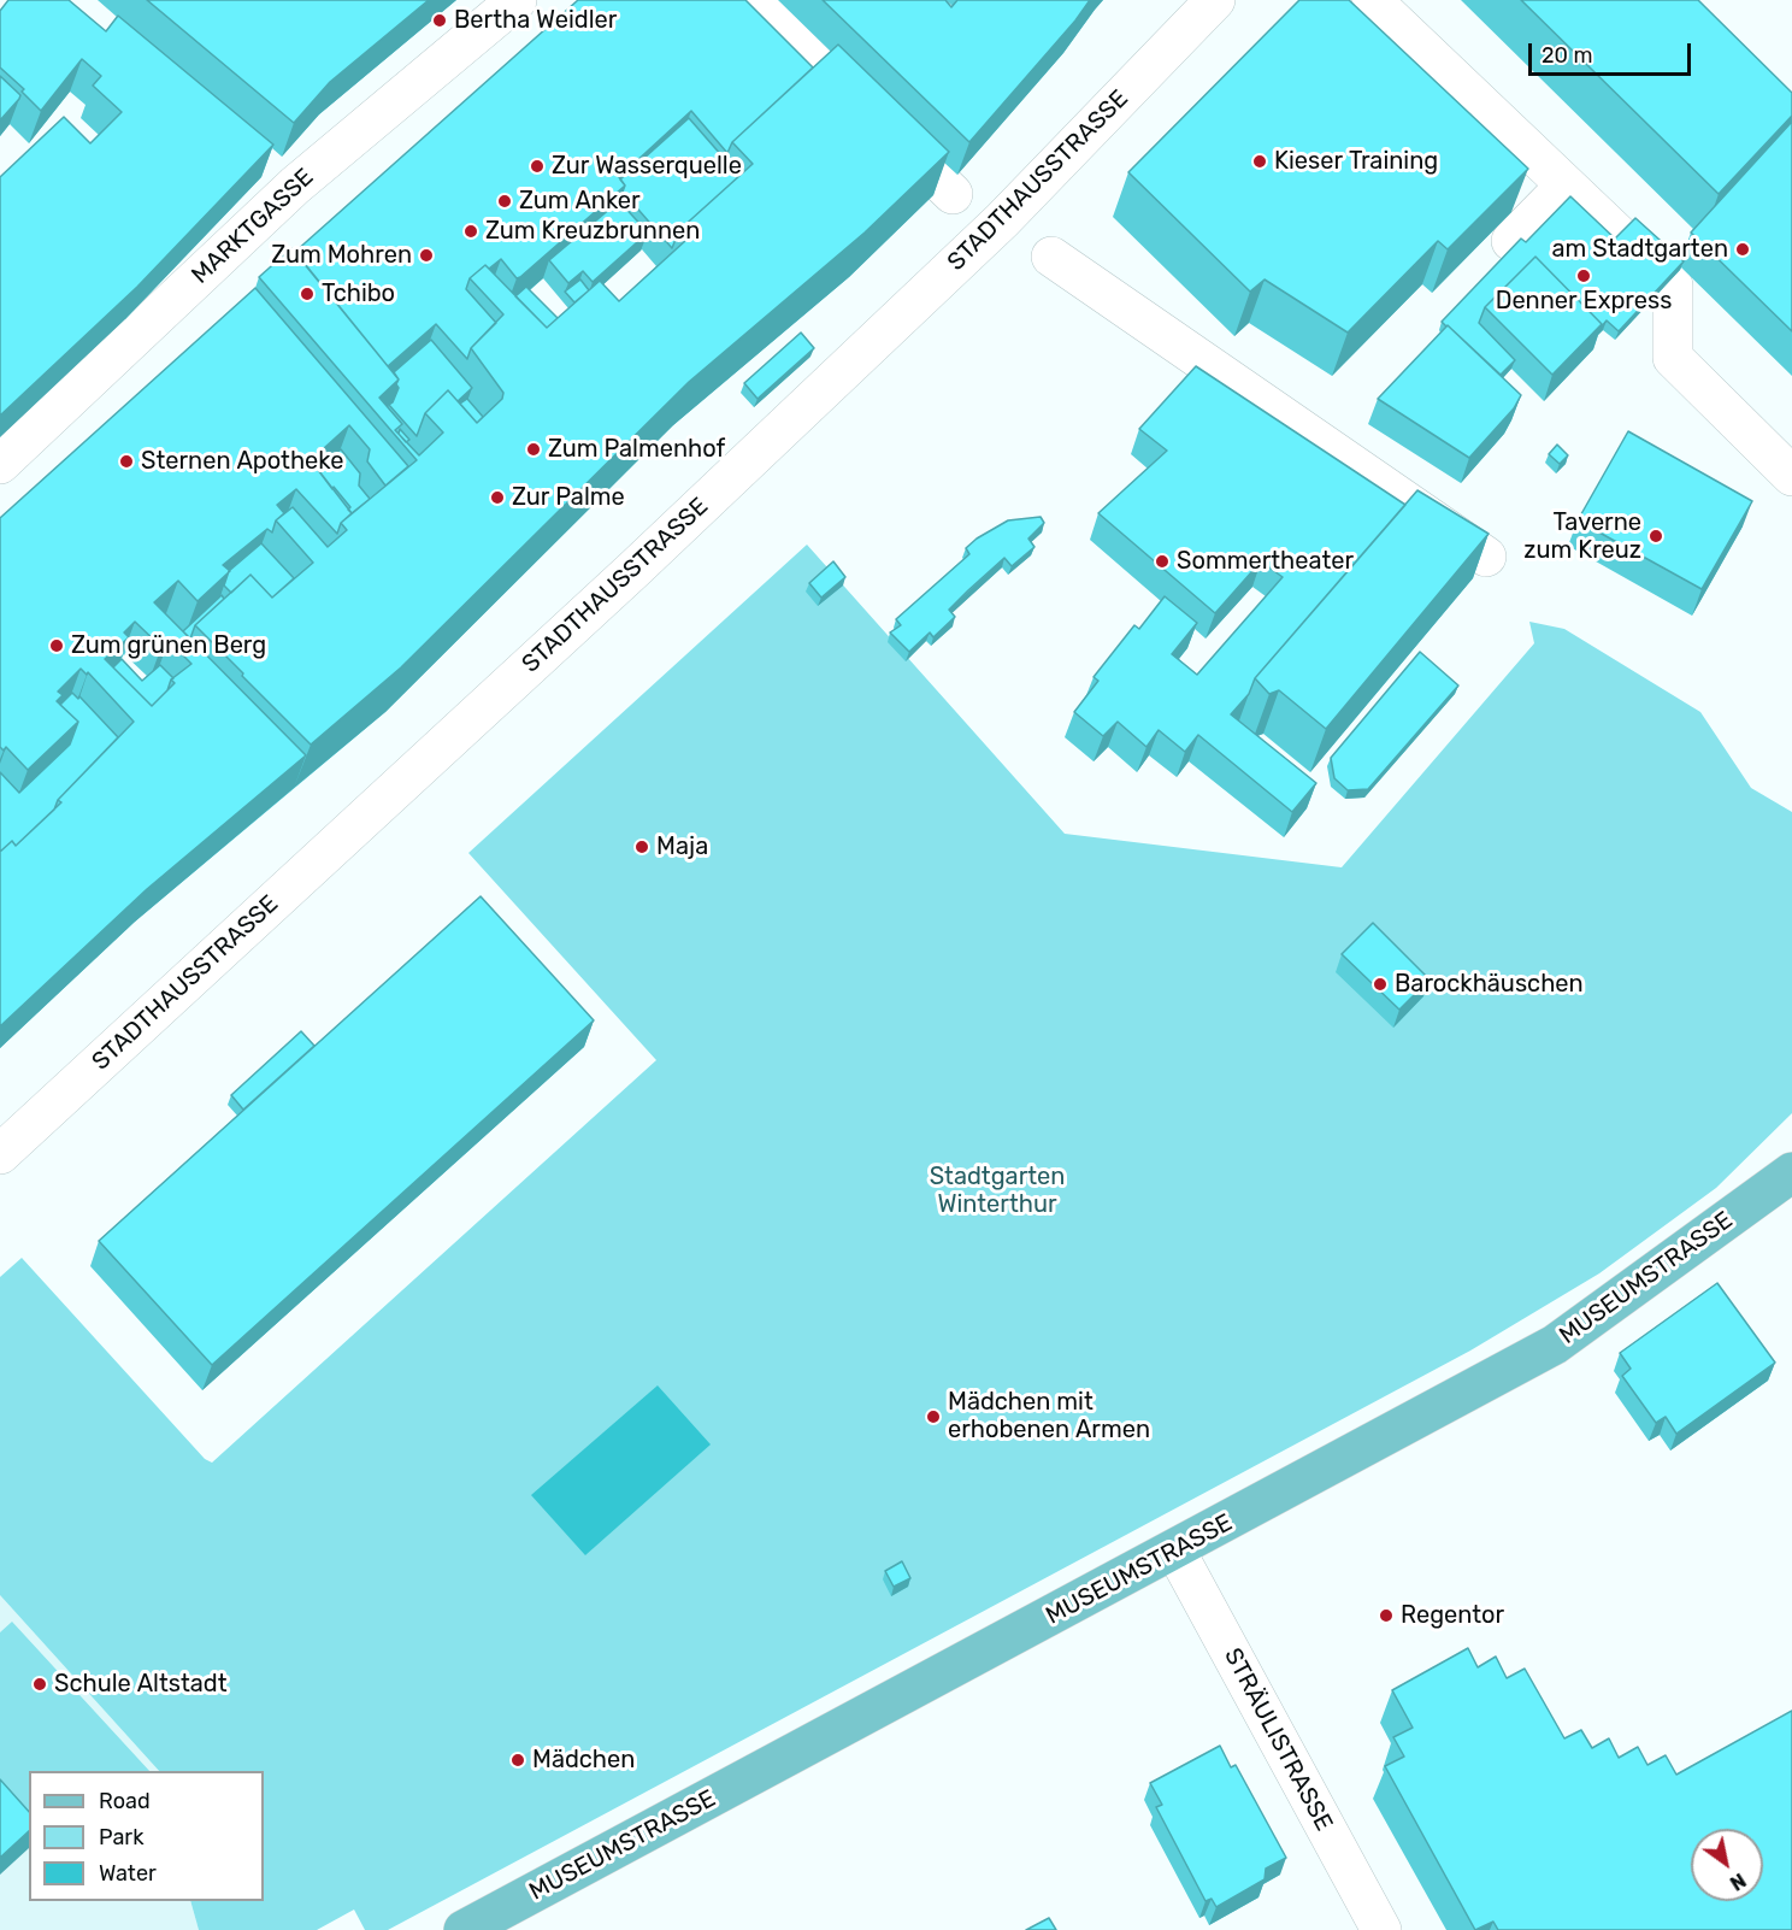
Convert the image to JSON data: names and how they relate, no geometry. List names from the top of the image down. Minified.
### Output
{"streets":{"main road":["MUSEUMSTRASSE"],"street":["STADTHAUSSTRASSE","MARKTGASSE","STRÄULISTRASSE"]},"crossings":[["MUSEUMSTRASSE","STRÄULISTRASSE"]],"parks":["Stadtgarten Winterthur"],"places":["Bertha Weidler","Kieser Training","Zur Wasserquelle","Zum Anker","Zum Kreuzbrunnen","am Stadtgarten","Zum Mohren","Denner Express","Tchibo","Zum Palmenhof","Sternen Apotheke","Zur Palme","Taverne zum Kreuz","Sommertheater","Zum grünen Berg","Maja","Barockhäuschen","Mädchen mit erhobenen Armen","Regentor","Schule Altstadt","Mädchen"],"legend":["Road","Park","Water"],"scale_bar":"20 m","north":"bottom right"}
